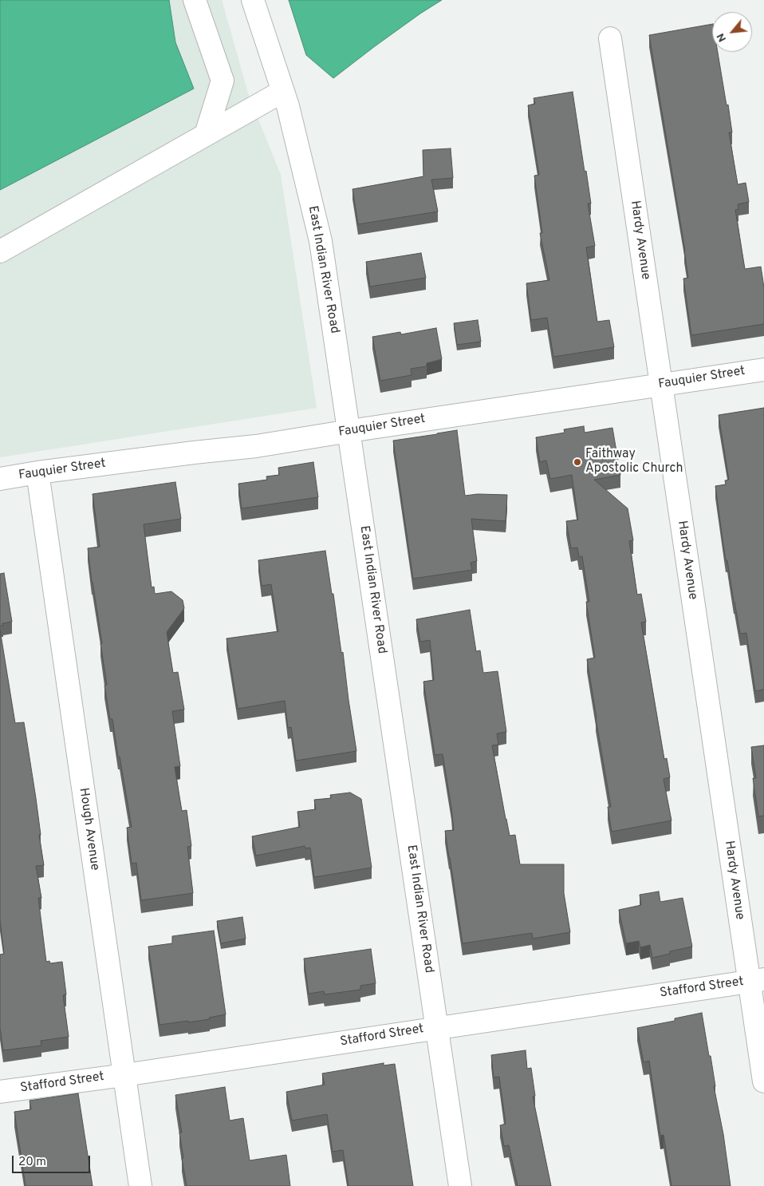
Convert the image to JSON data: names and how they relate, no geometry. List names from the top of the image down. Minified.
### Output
{"streets":{"street":["Hardy Avenue","East Indian River Road","Fauquier Street","Hough Avenue","Stafford Street"]},"crossings":[["Hardy Avenue","Fauquier Street"],["Hardy Avenue","Stafford Street"],["East Indian River Road","Fauquier Street"],["East Indian River Road","Stafford Street"],["Fauquier Street","Hough Avenue"],["Hough Avenue","Stafford Street"]],"places":["Faithway Apostolic Church"],"scale_bar":"20 m","north":"bottom left"}
